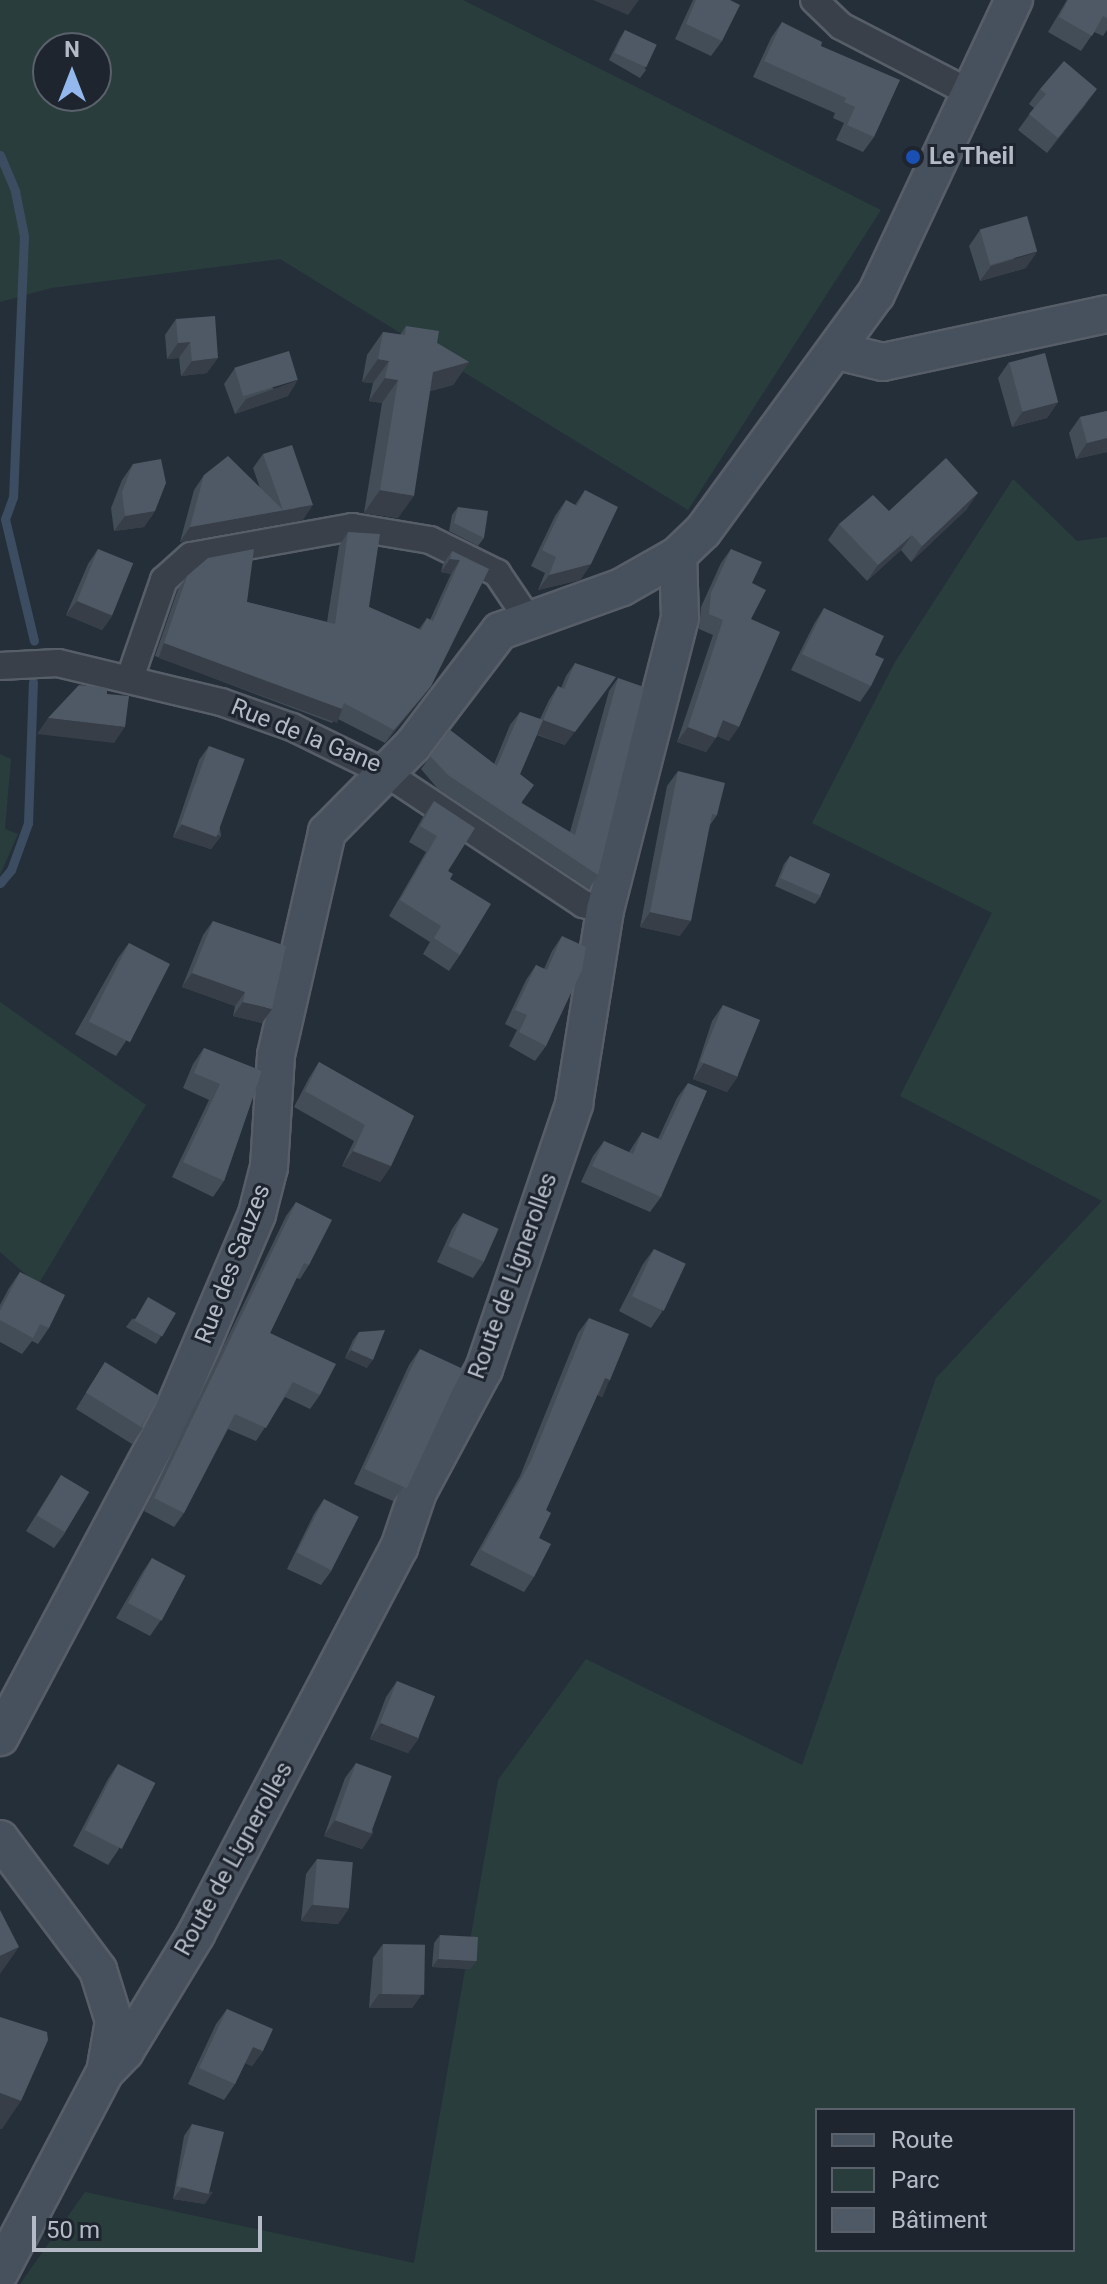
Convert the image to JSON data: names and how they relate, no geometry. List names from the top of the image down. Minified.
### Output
{"streets":{"street":["Rue de la Gane","Rue des Sauzes","Route de Lignerolles"]},"crossings":[["Rue de la Gane","Rue des Sauzes"],["Rue de la Gane","Route de Lignerolles"]],"places":["Le Theil"],"legend":["Route","Parc","Bâtiment"],"scale_bar":"50 m","north":"top"}
